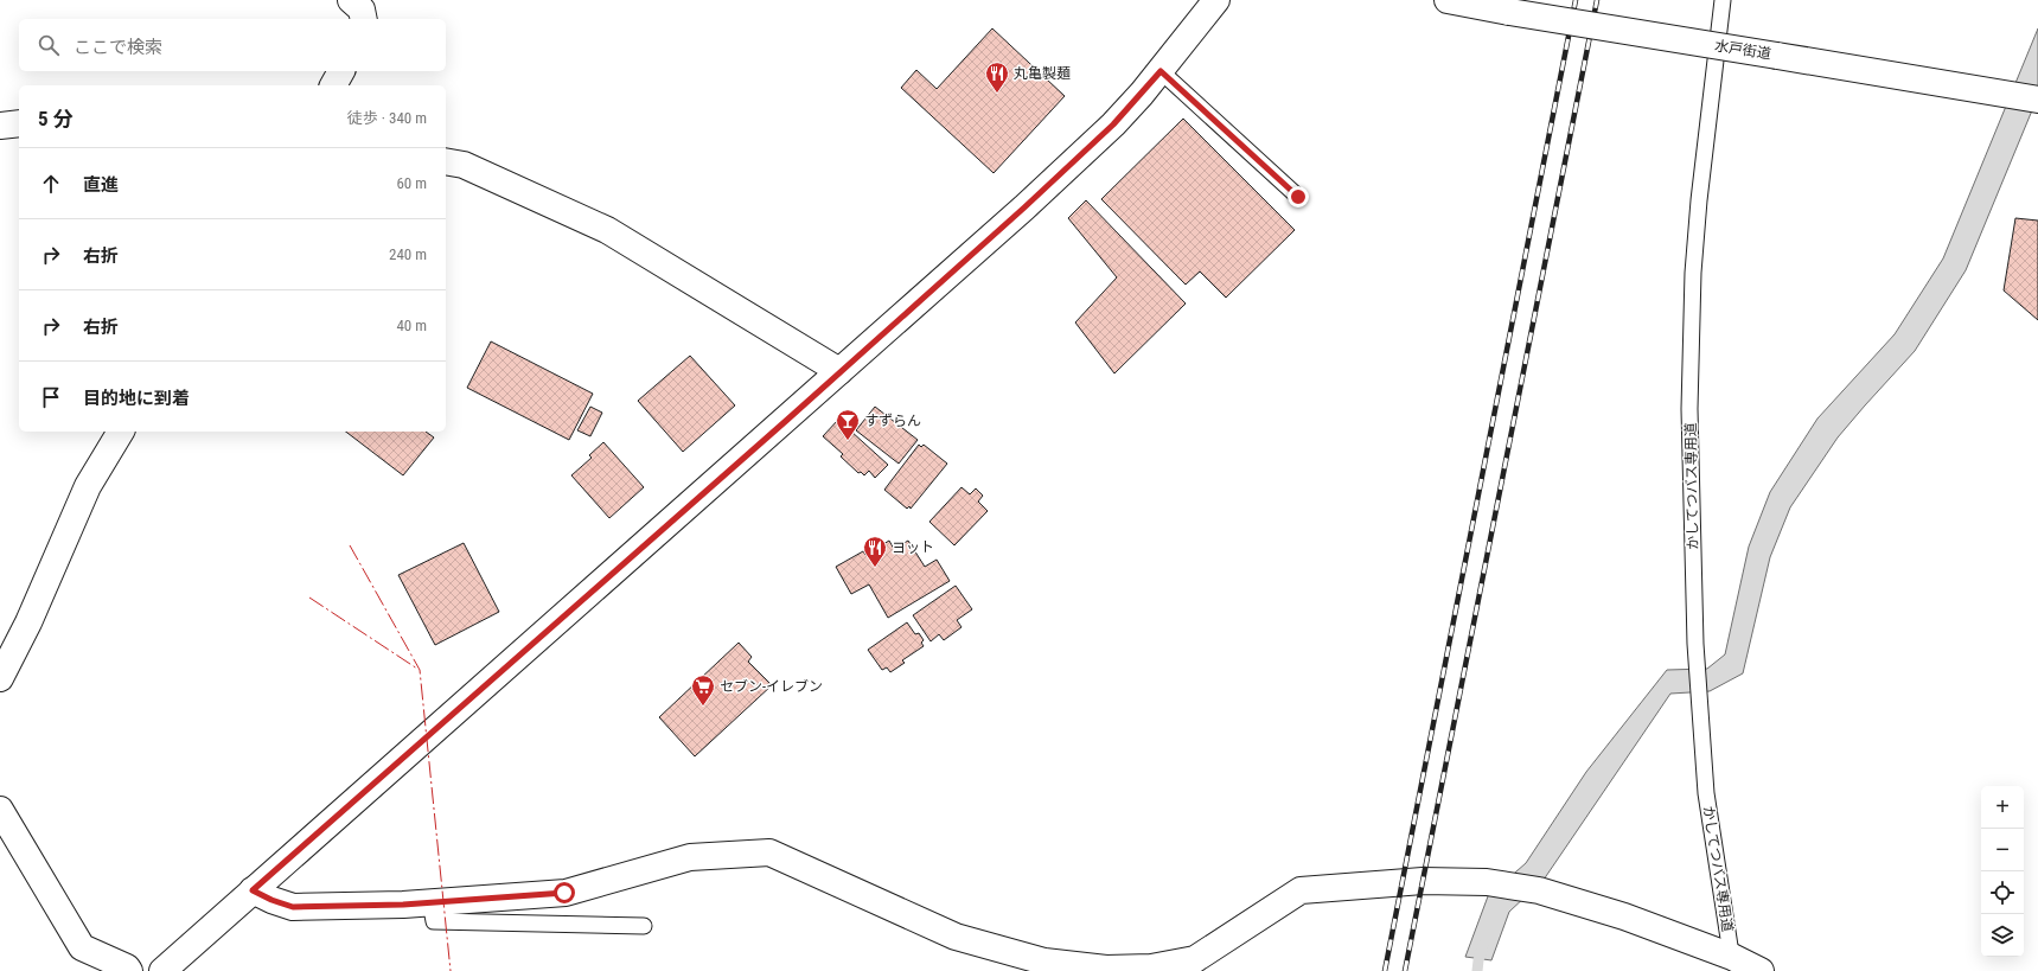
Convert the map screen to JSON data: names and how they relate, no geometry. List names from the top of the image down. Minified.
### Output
{"streets":{"main road":["水戸街道"],"lane":["かしてつバス専用道"]},"places":{"restaurant":["丸亀製麺","ヨット"],"bar":["すずらん"],"supermarket":["セブン-イレブン"]},"page":{"search":"ここで検索","heading":["5 分","徒歩 · 340 m"],"list":[["直進","60 m"],["右折","240 m"],["右折","40 m"],"目的地に到着"],"map_buttons":["+","−"]}}
